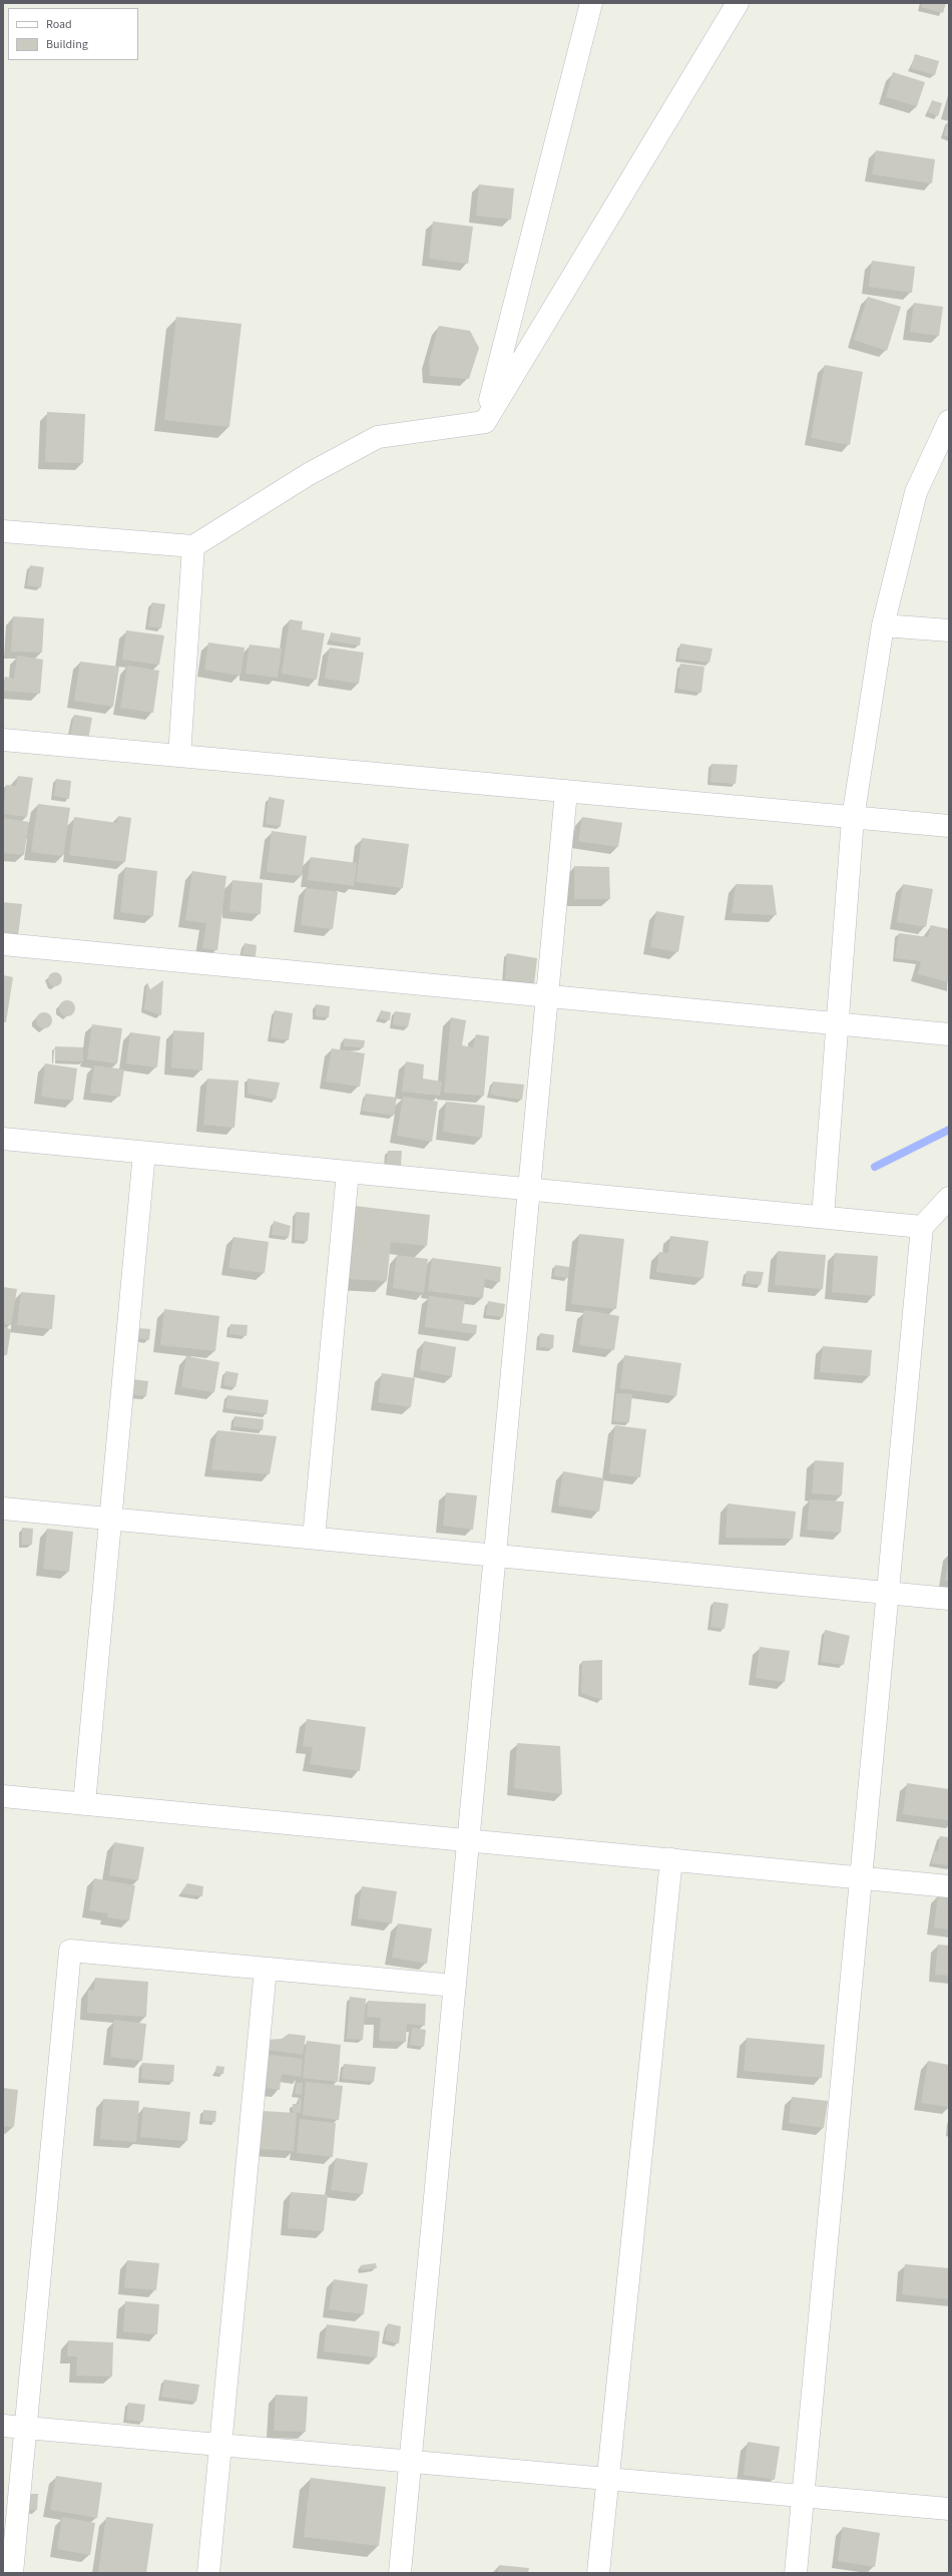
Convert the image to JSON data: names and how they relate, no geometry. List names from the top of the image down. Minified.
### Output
{"legend":["Road","Building"]}
